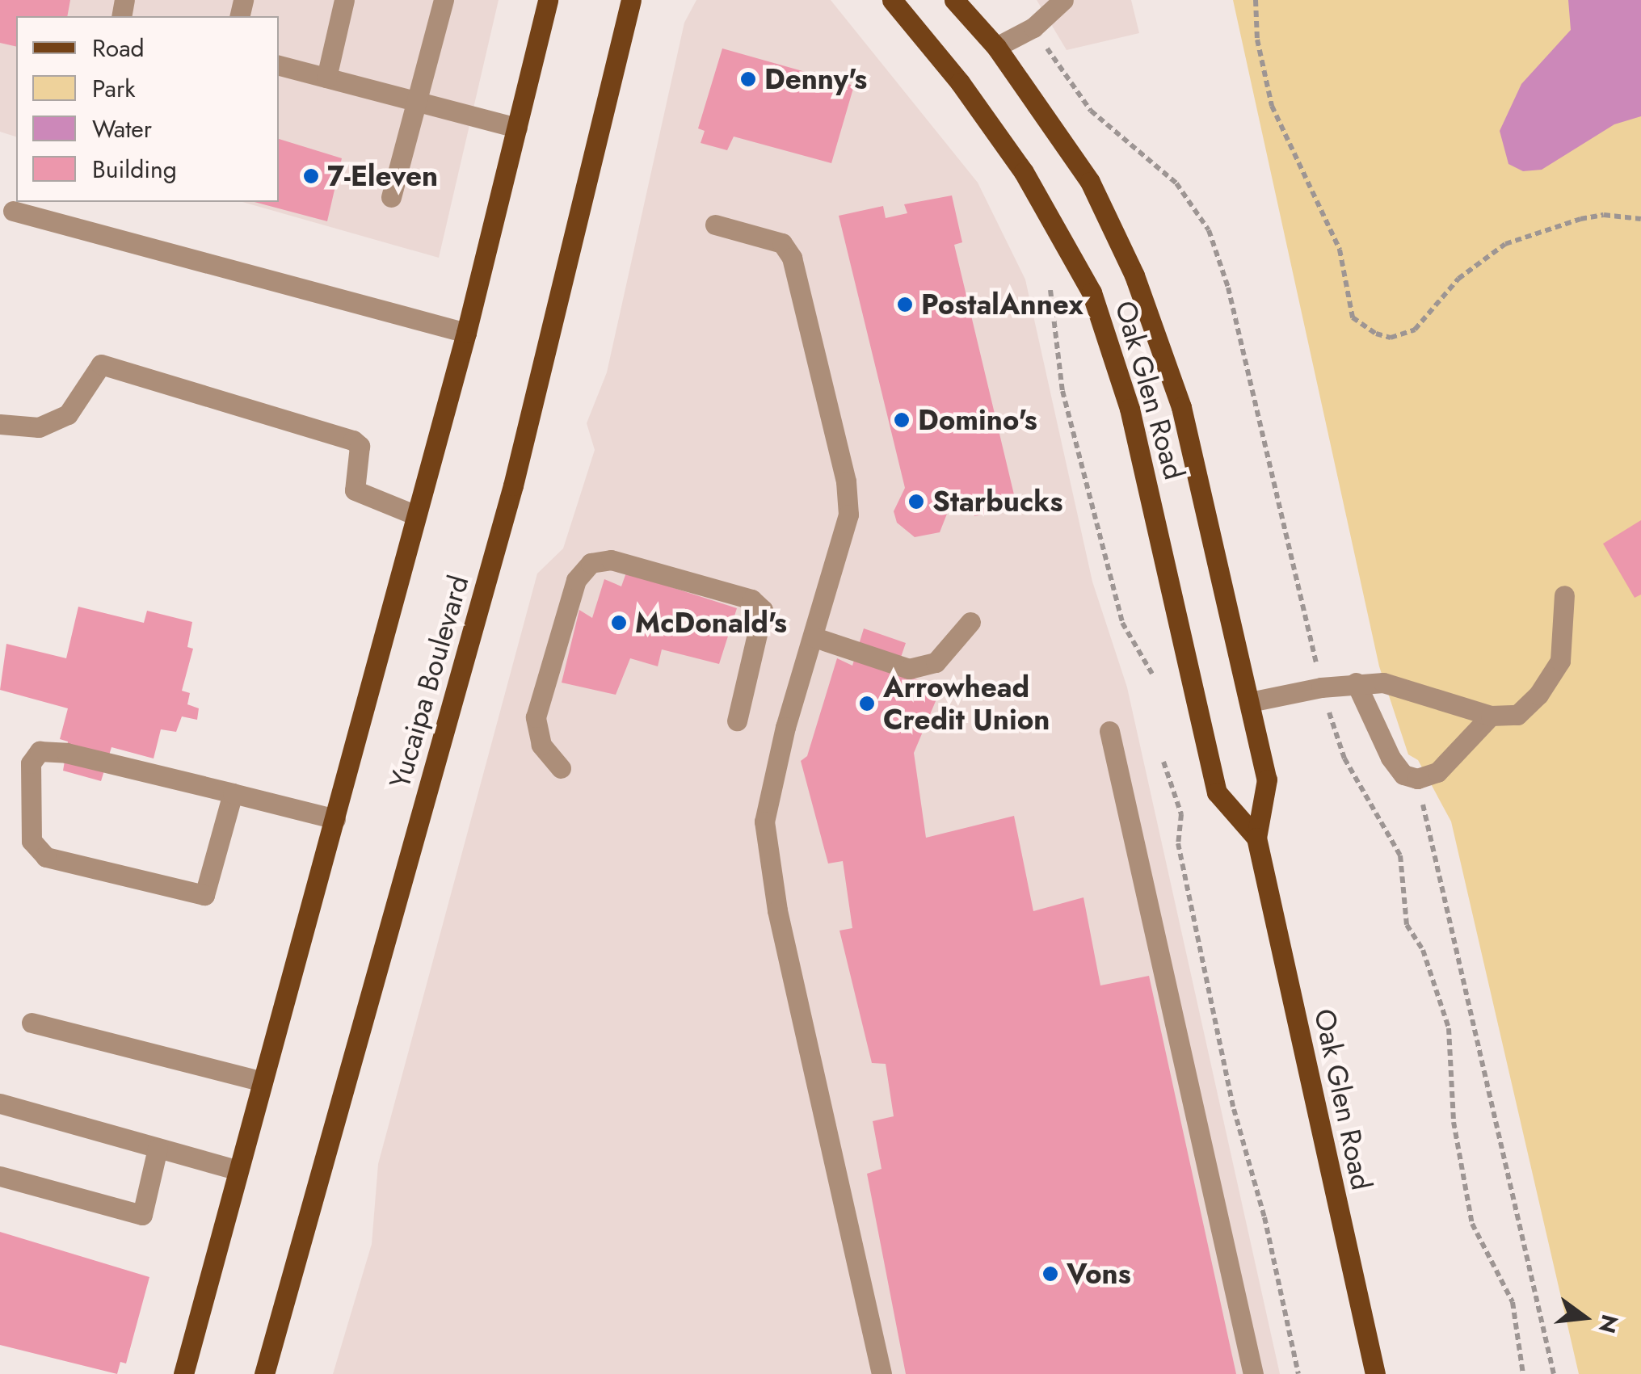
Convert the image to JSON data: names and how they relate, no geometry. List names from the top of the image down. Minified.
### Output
{"streets":{"main road":["Oak Glen Road","Yucaipa Boulevard"]},"places":["Denny's","7-Eleven","PostalAnnex","Domino's","Starbucks","McDonald's","Arrowhead Credit Union","Vons"],"legend":["Road","Park","Water","Building"],"north":"right"}
